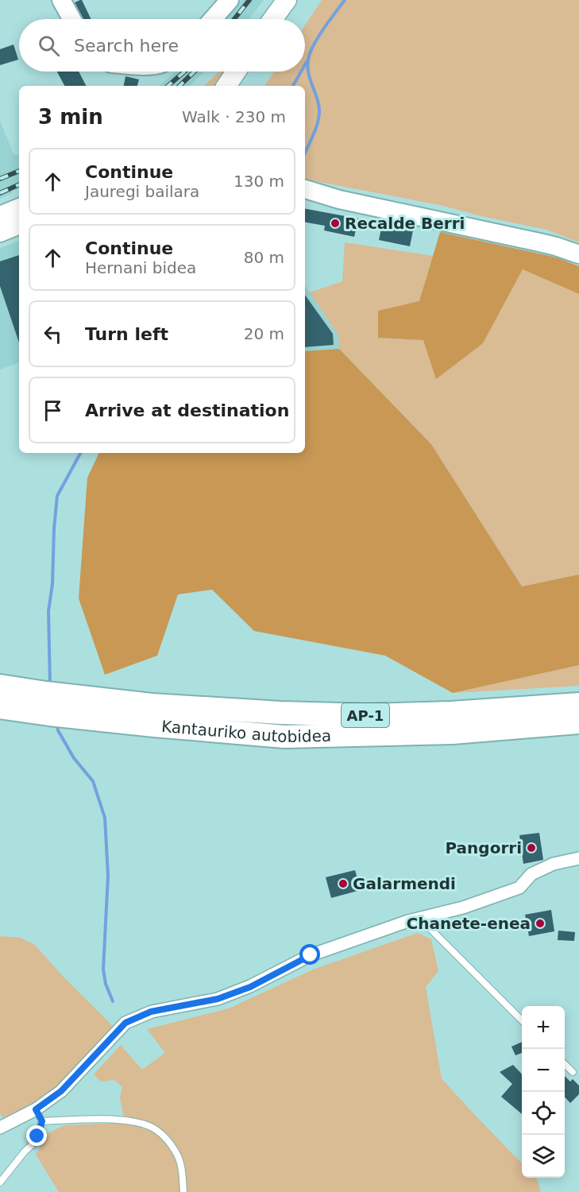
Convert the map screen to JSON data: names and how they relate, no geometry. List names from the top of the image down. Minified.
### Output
{"streets":{"highway":["AP-1","Kantauriko autobidea"]},"places":["Recalde Berri","Pangorri","Galarmendi","Chanete-enea"],"page":{"search":"Search here","heading":["3 min","Walk · 230 m"],"list":[["Continue","Jauregi bailara","130 m"],["Continue","Hernani bidea","80 m"],["Turn left","20 m"],"Arrive at destination"],"map_buttons":["+","−"]}}
